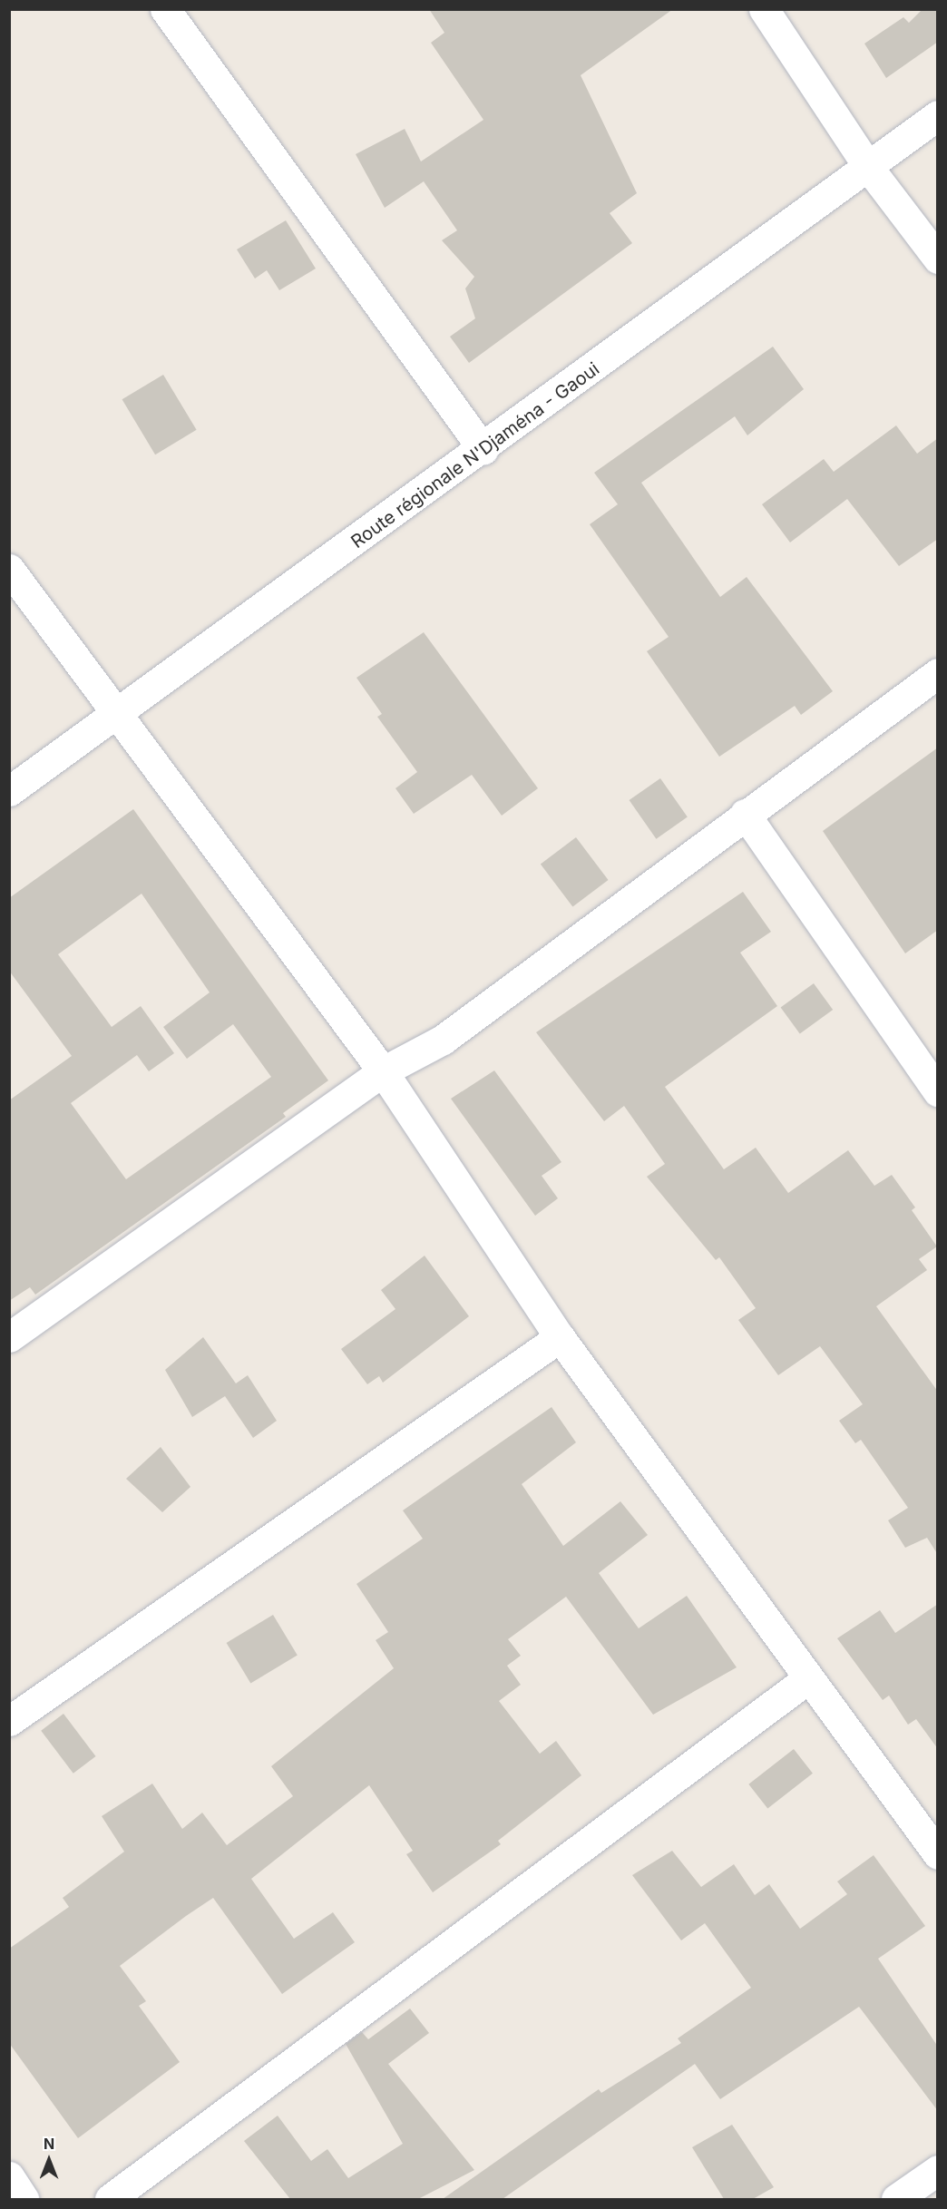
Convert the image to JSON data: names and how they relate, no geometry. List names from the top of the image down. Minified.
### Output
{"streets":{"street":["Route régionale N'Djaména - Gaoui"]},"north":"top"}
